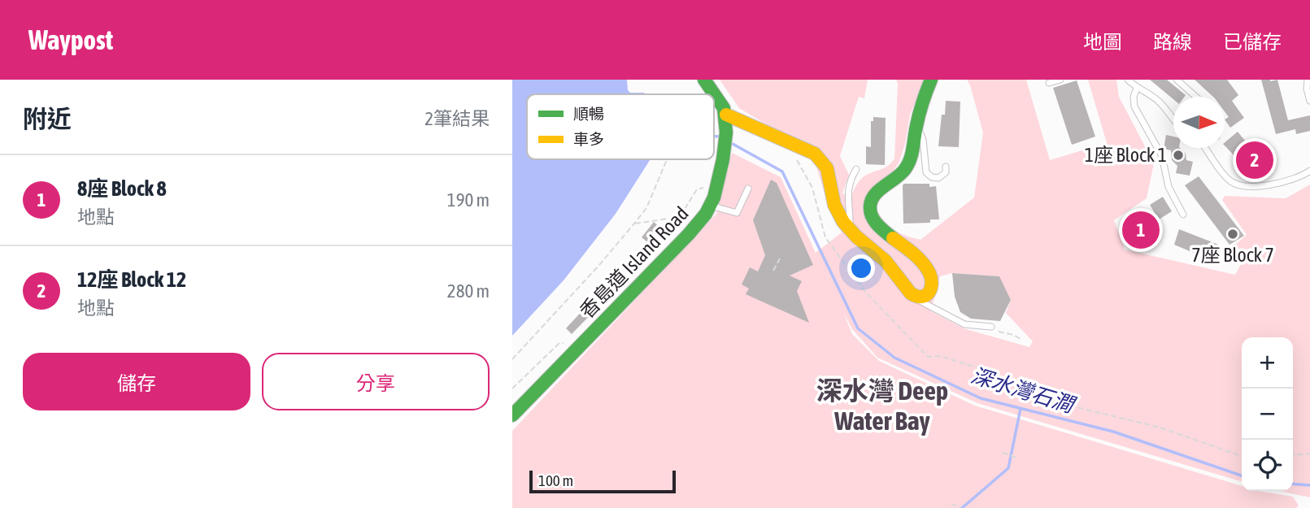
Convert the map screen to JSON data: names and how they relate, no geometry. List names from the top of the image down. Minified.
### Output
{"streets":{"street":["香島道 Island Road"]},"districts":["深水灣 Deep Water Bay"],"water":["深水灣石澗"],"places":["1座 Block 1","7座 Block 7"],"legend":["順暢","車多"],"scale_bar":"100 m","north":"right","page":{"header":"Waypost","nav":["地圖","路線","已儲存"],"heading":["附近","2筆結果"],"pins":["2","1"],"list":[{"mark":"1","name":"8座 Block 8","note":"地點","value":"190 m"},{"mark":"2","name":"12座 Block 12","note":"地點","value":"280 m"}],"buttons":["儲存","分享"],"map_buttons":["+","−"],"scale":"100 m"}}
